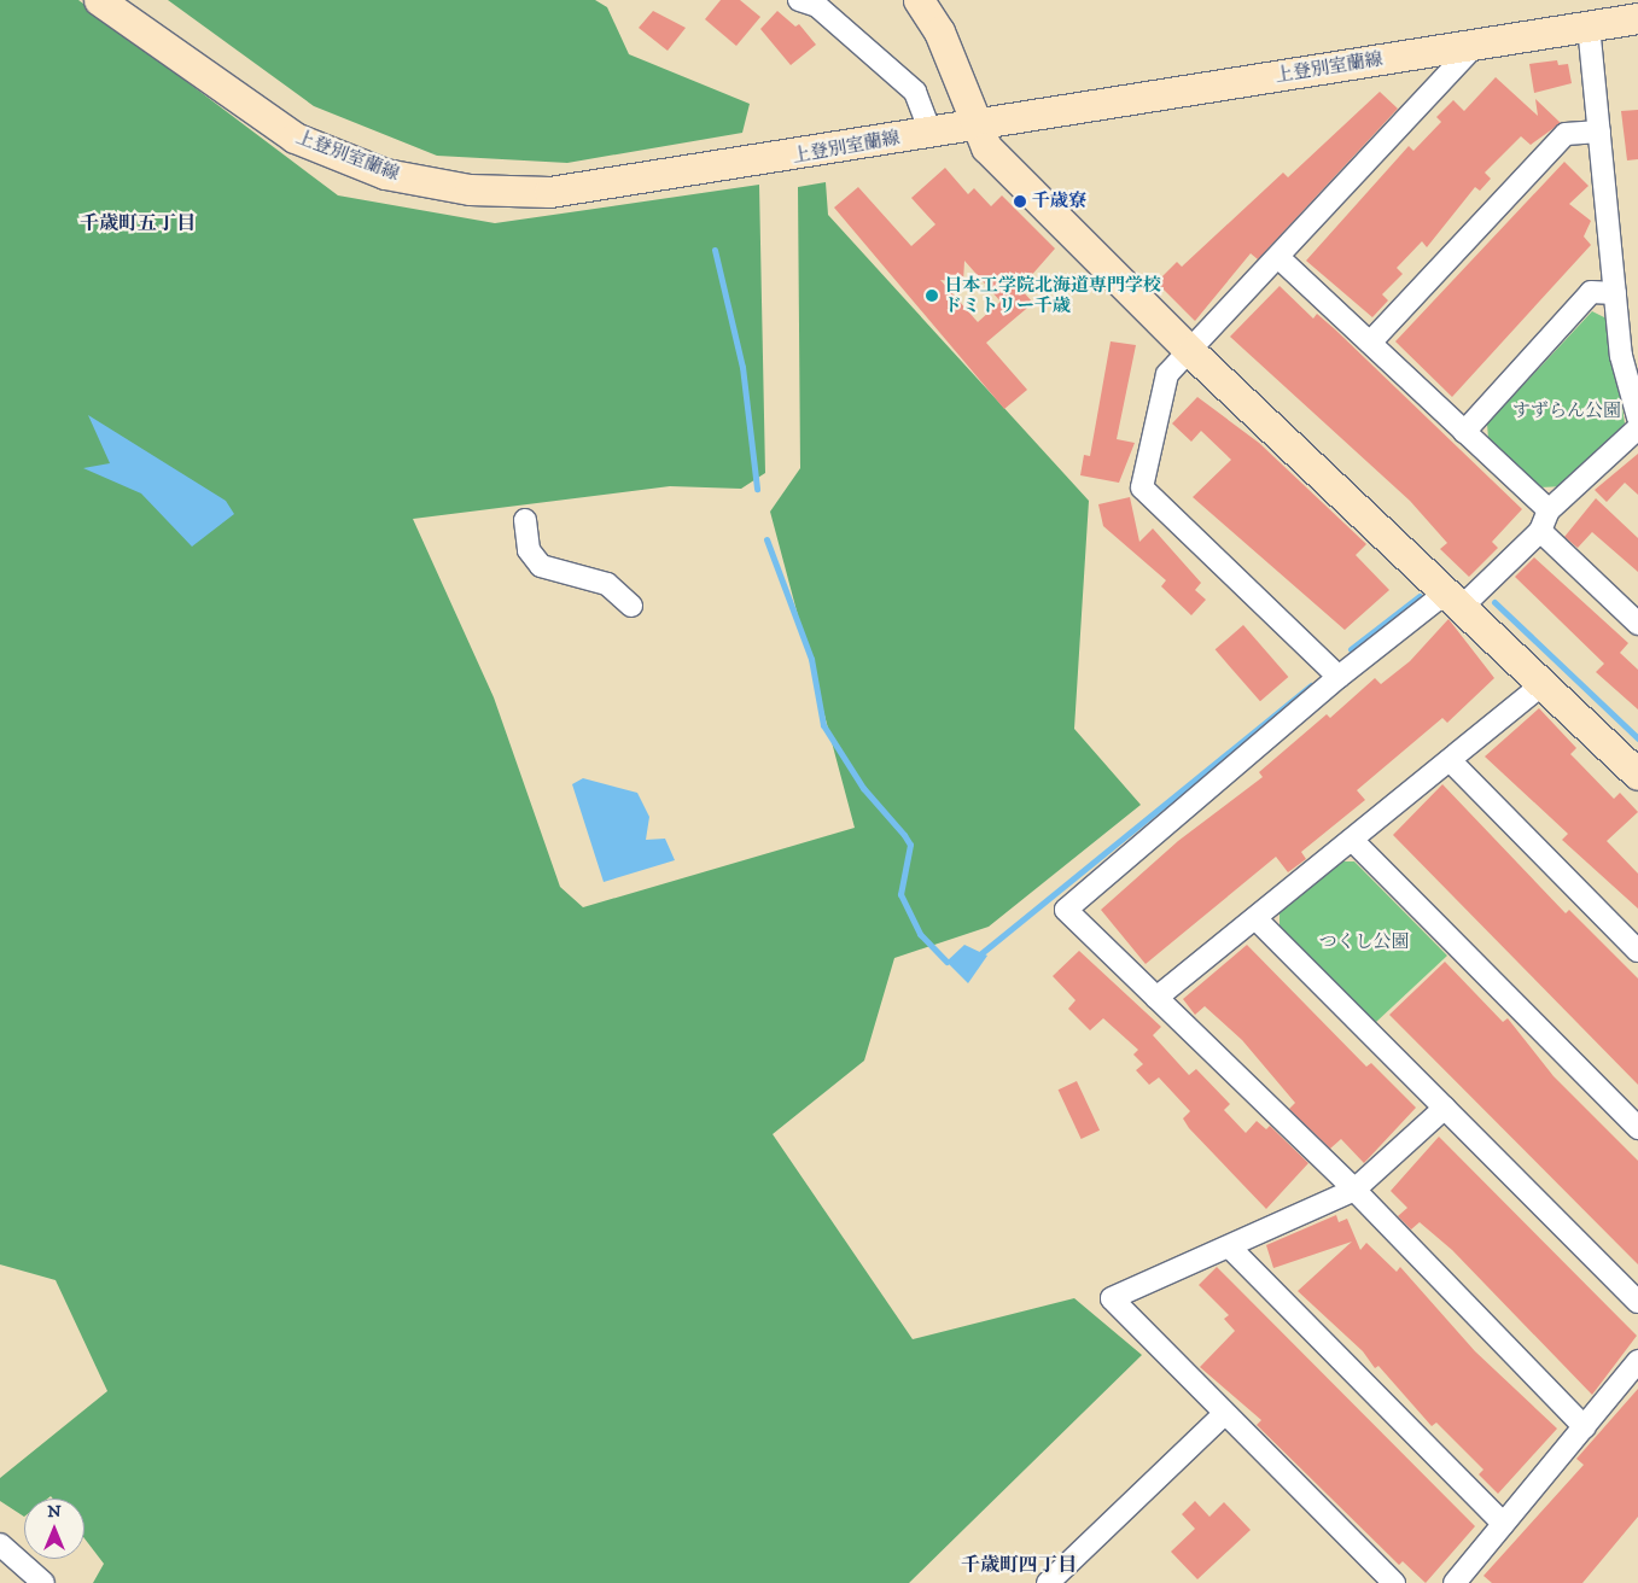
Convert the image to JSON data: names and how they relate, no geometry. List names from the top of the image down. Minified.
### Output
{"streets":{"main road":["上登別室蘭線"]},"districts":["千歳町五丁目","千歳町四丁目"],"parks":["すずらん公園","つくし公園"],"places":["千歳寮","日本工学院北海道専門学校 ドミトリー千歳"],"north":"top"}
